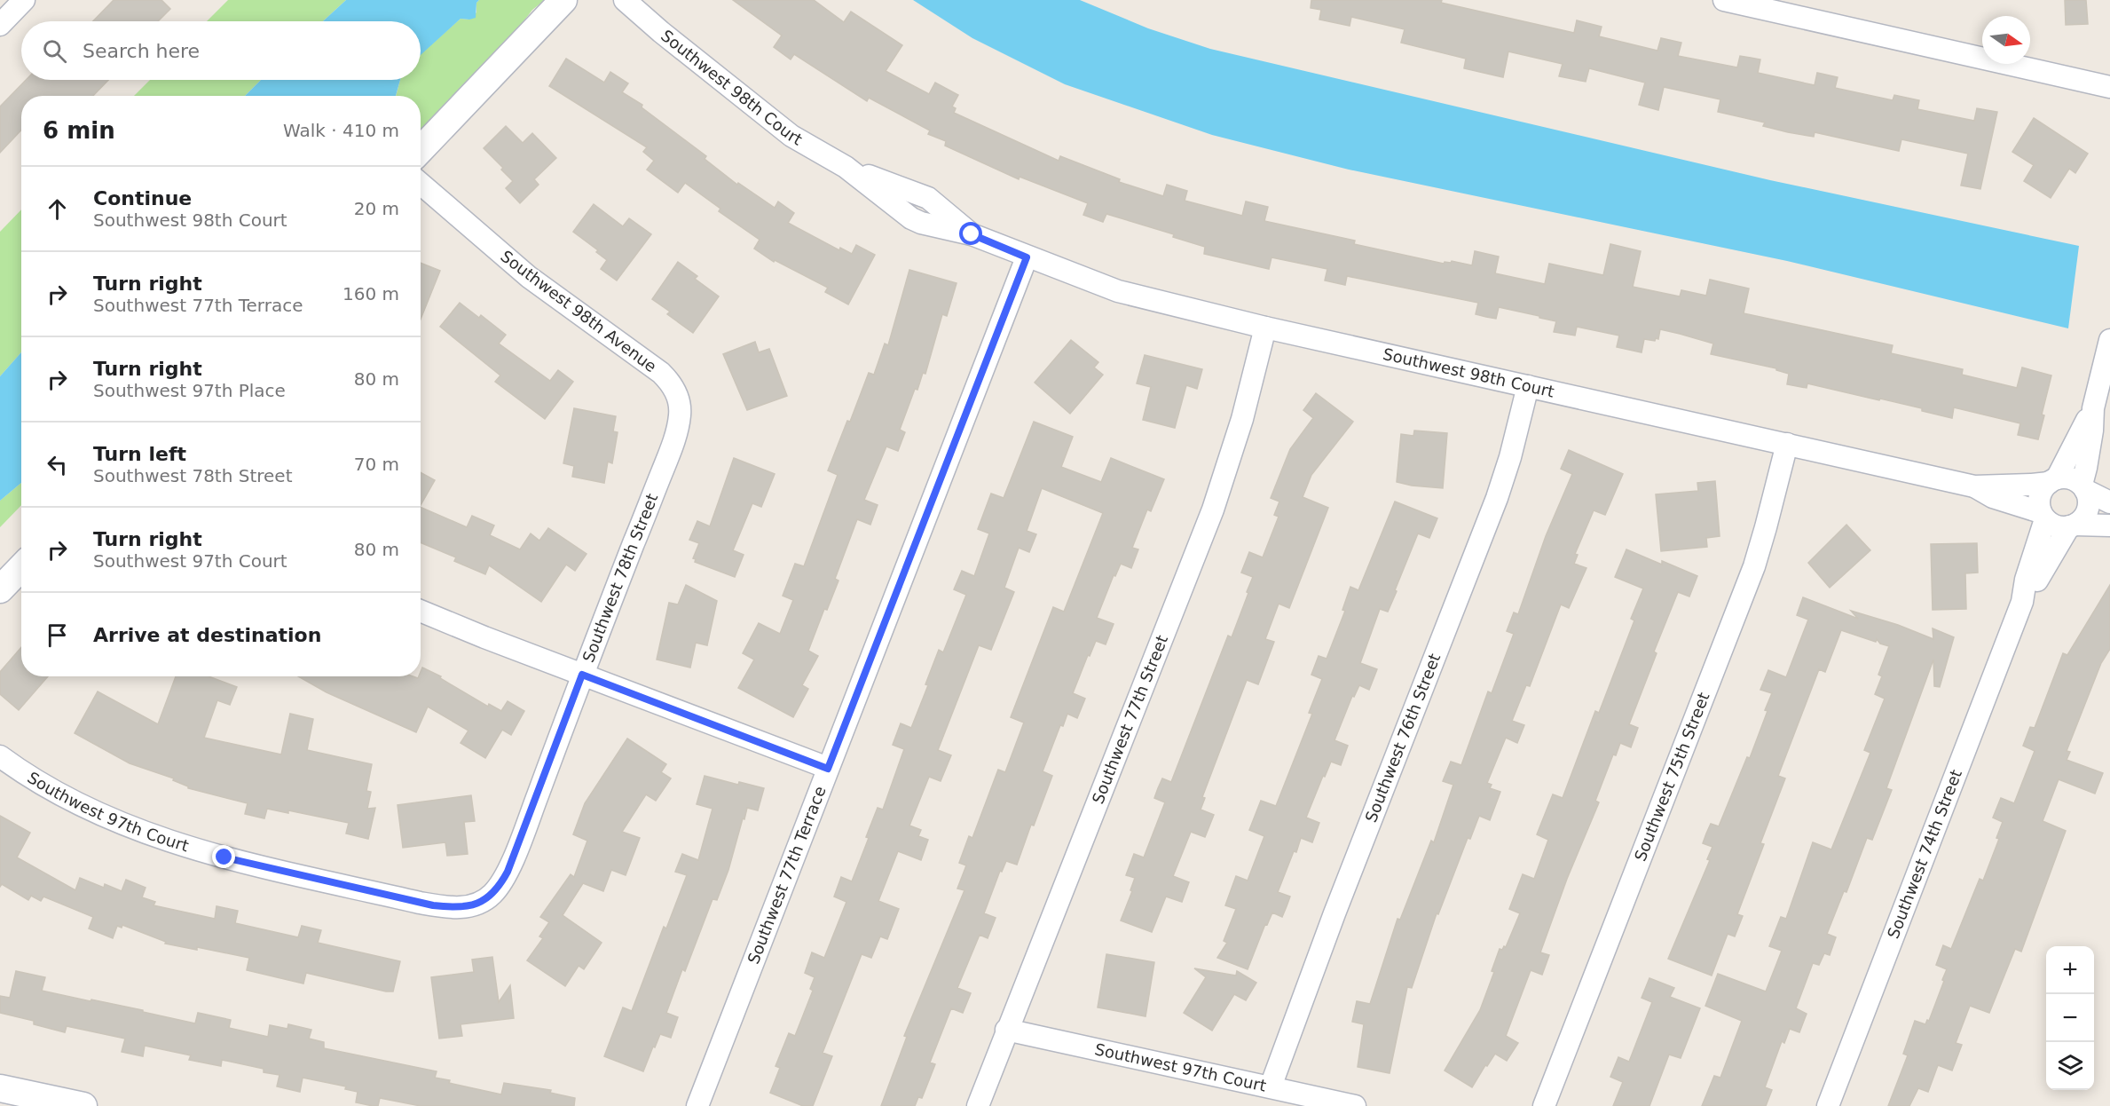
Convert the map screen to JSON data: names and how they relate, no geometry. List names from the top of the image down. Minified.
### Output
{"streets":{"street":["Southwest 98th Court","Southwest 98th Avenue","Southwest 78th Street","Southwest 77th Street","Southwest 76th Street","Southwest 75th Street","Southwest 97th Court","Southwest 74th Street","Southwest 77th Terrace"]},"crossings":[["Southwest 98th Court","Southwest 77th Street"],["Southwest 98th Court","Southwest 76th Street"],["Southwest 98th Court","Southwest 75th Street"],["Southwest 98th Court","Southwest 74th Street"],["Southwest 98th Court","Southwest 77th Terrace"],["Southwest 98th Avenue","Southwest 78th Street"],["Southwest 78th Street","Southwest 97th Court"],["Southwest 77th Street","Southwest 97th Court"],["Southwest 76th Street","Southwest 97th Court"]],"north":"right","page":{"search":"Search here","heading":["6 min","Walk · 410 m"],"list":[["Continue","Southwest 98th Court","20 m"],["Turn right","Southwest 77th Terrace","160 m"],["Turn right","Southwest 97th Place","80 m"],["Turn left","Southwest 78th Street","70 m"],["Turn right","Southwest 97th Court","80 m"],"Arrive at destination"],"map_buttons":["+","−"]}}
